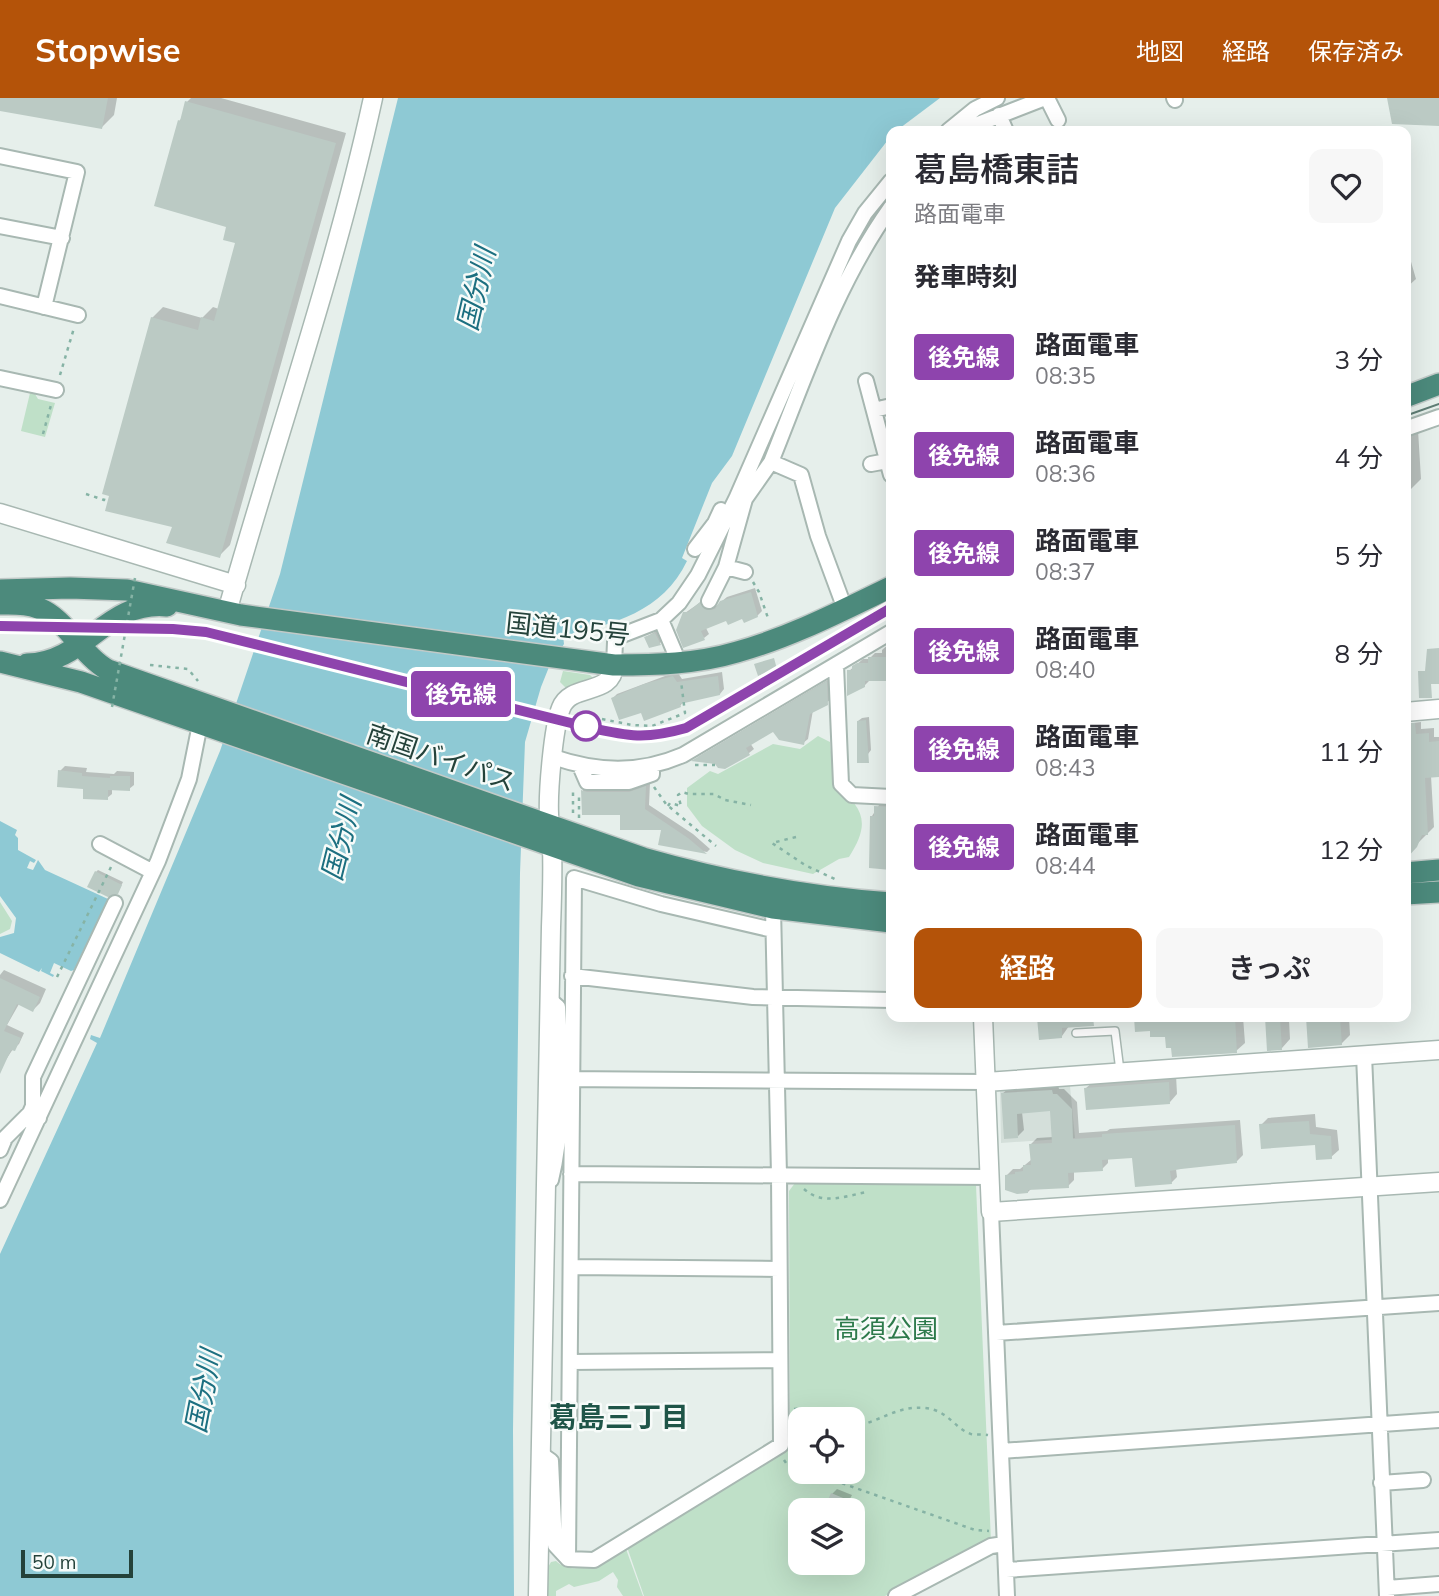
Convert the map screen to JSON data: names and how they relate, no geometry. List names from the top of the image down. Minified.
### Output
{"streets":{"highway":["国道195号","南国バイパス"]},"crossings":[["国道195号","南国バイパス"]],"districts":["葛島三丁目"],"water":["国分川"],"parks":["高須公園"],"lines":["tram line 後免線"],"scale_bar":"50 m","page":{"header":"Stopwise","nav":["地図","経路","保存済み"],"on_map":"後免線","heading":[["葛島橋東詰","路面電車"],"発車時刻"],"list":[{"mark":"後免線","name":"路面電車","note":"08:35","value":"3 分"},{"mark":"後免線","name":"路面電車","note":"08:36","value":"4 分"},{"mark":"後免線","name":"路面電車","note":"08:37","value":"5 分"},{"mark":"後免線","name":"路面電車","note":"08:40","value":"8 分"},{"mark":"後免線","name":"路面電車","note":"08:43","value":"11 分"},{"mark":"後免線","name":"路面電車","note":"08:44","value":"12 分"}],"buttons":["経路","きっぷ"],"scale":"50 m"}}
